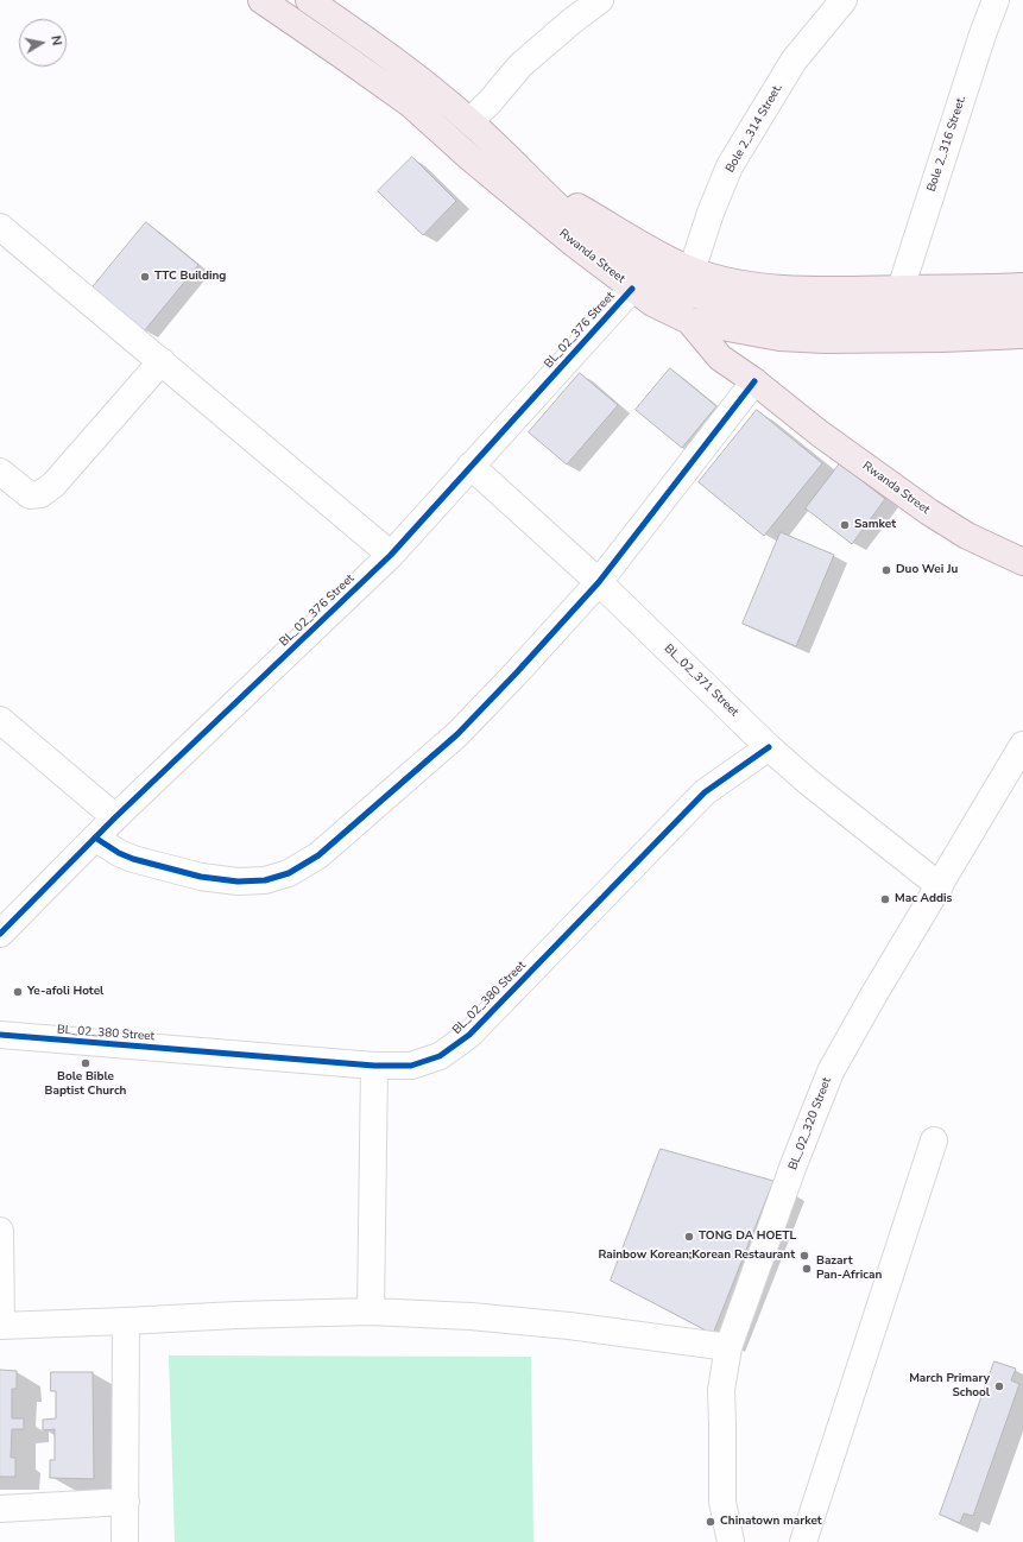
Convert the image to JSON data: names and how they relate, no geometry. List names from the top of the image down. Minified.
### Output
{"streets":{"main road":["Rwanda Street"],"street":["Bole 2_314 Street.","Bole 2_316 Street.","BL_02_376 Street","BL_02_371 Street","BL_02_380 Street","BL_02_320 Street"]},"crossings":[["Rwanda Street","BL_02_376 Street"],["BL_02_376 Street","BL_02_371 Street"],["BL_02_371 Street","BL_02_380 Street"],["BL_02_371 Street","BL_02_320 Street"]],"places":["TTC Building","Samket","Duo Wei Ju","Mac Addis","Ye-afoli Hotel","Bole Bible Baptist Church","TONG DA HOETL","Rainbow Korean;Korean Restaurant","Bazart Pan-African","March Primary School","Chinatown market"],"north":"right"}
